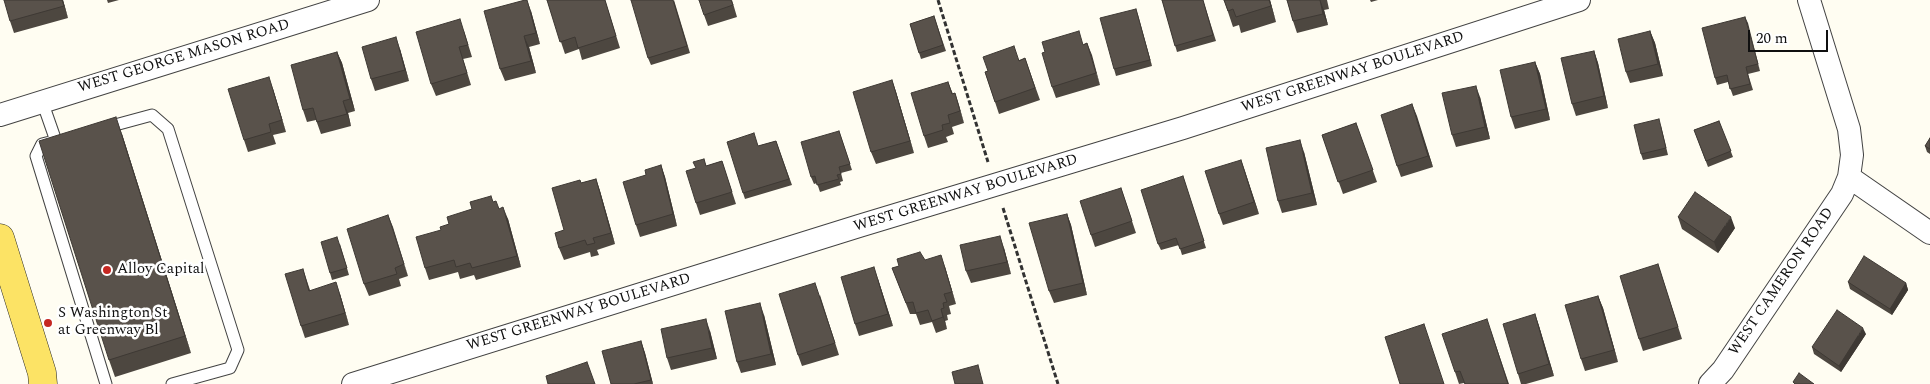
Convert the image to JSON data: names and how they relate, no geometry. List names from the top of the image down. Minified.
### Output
{"streets":{"street":["WEST GEORGE MASON ROAD","WEST GREENWAY BOULEVARD","WEST CAMERON ROAD"]},"places":["Alloy Capital","S Washington St at Greenway Bl"],"scale_bar":"20 m"}
